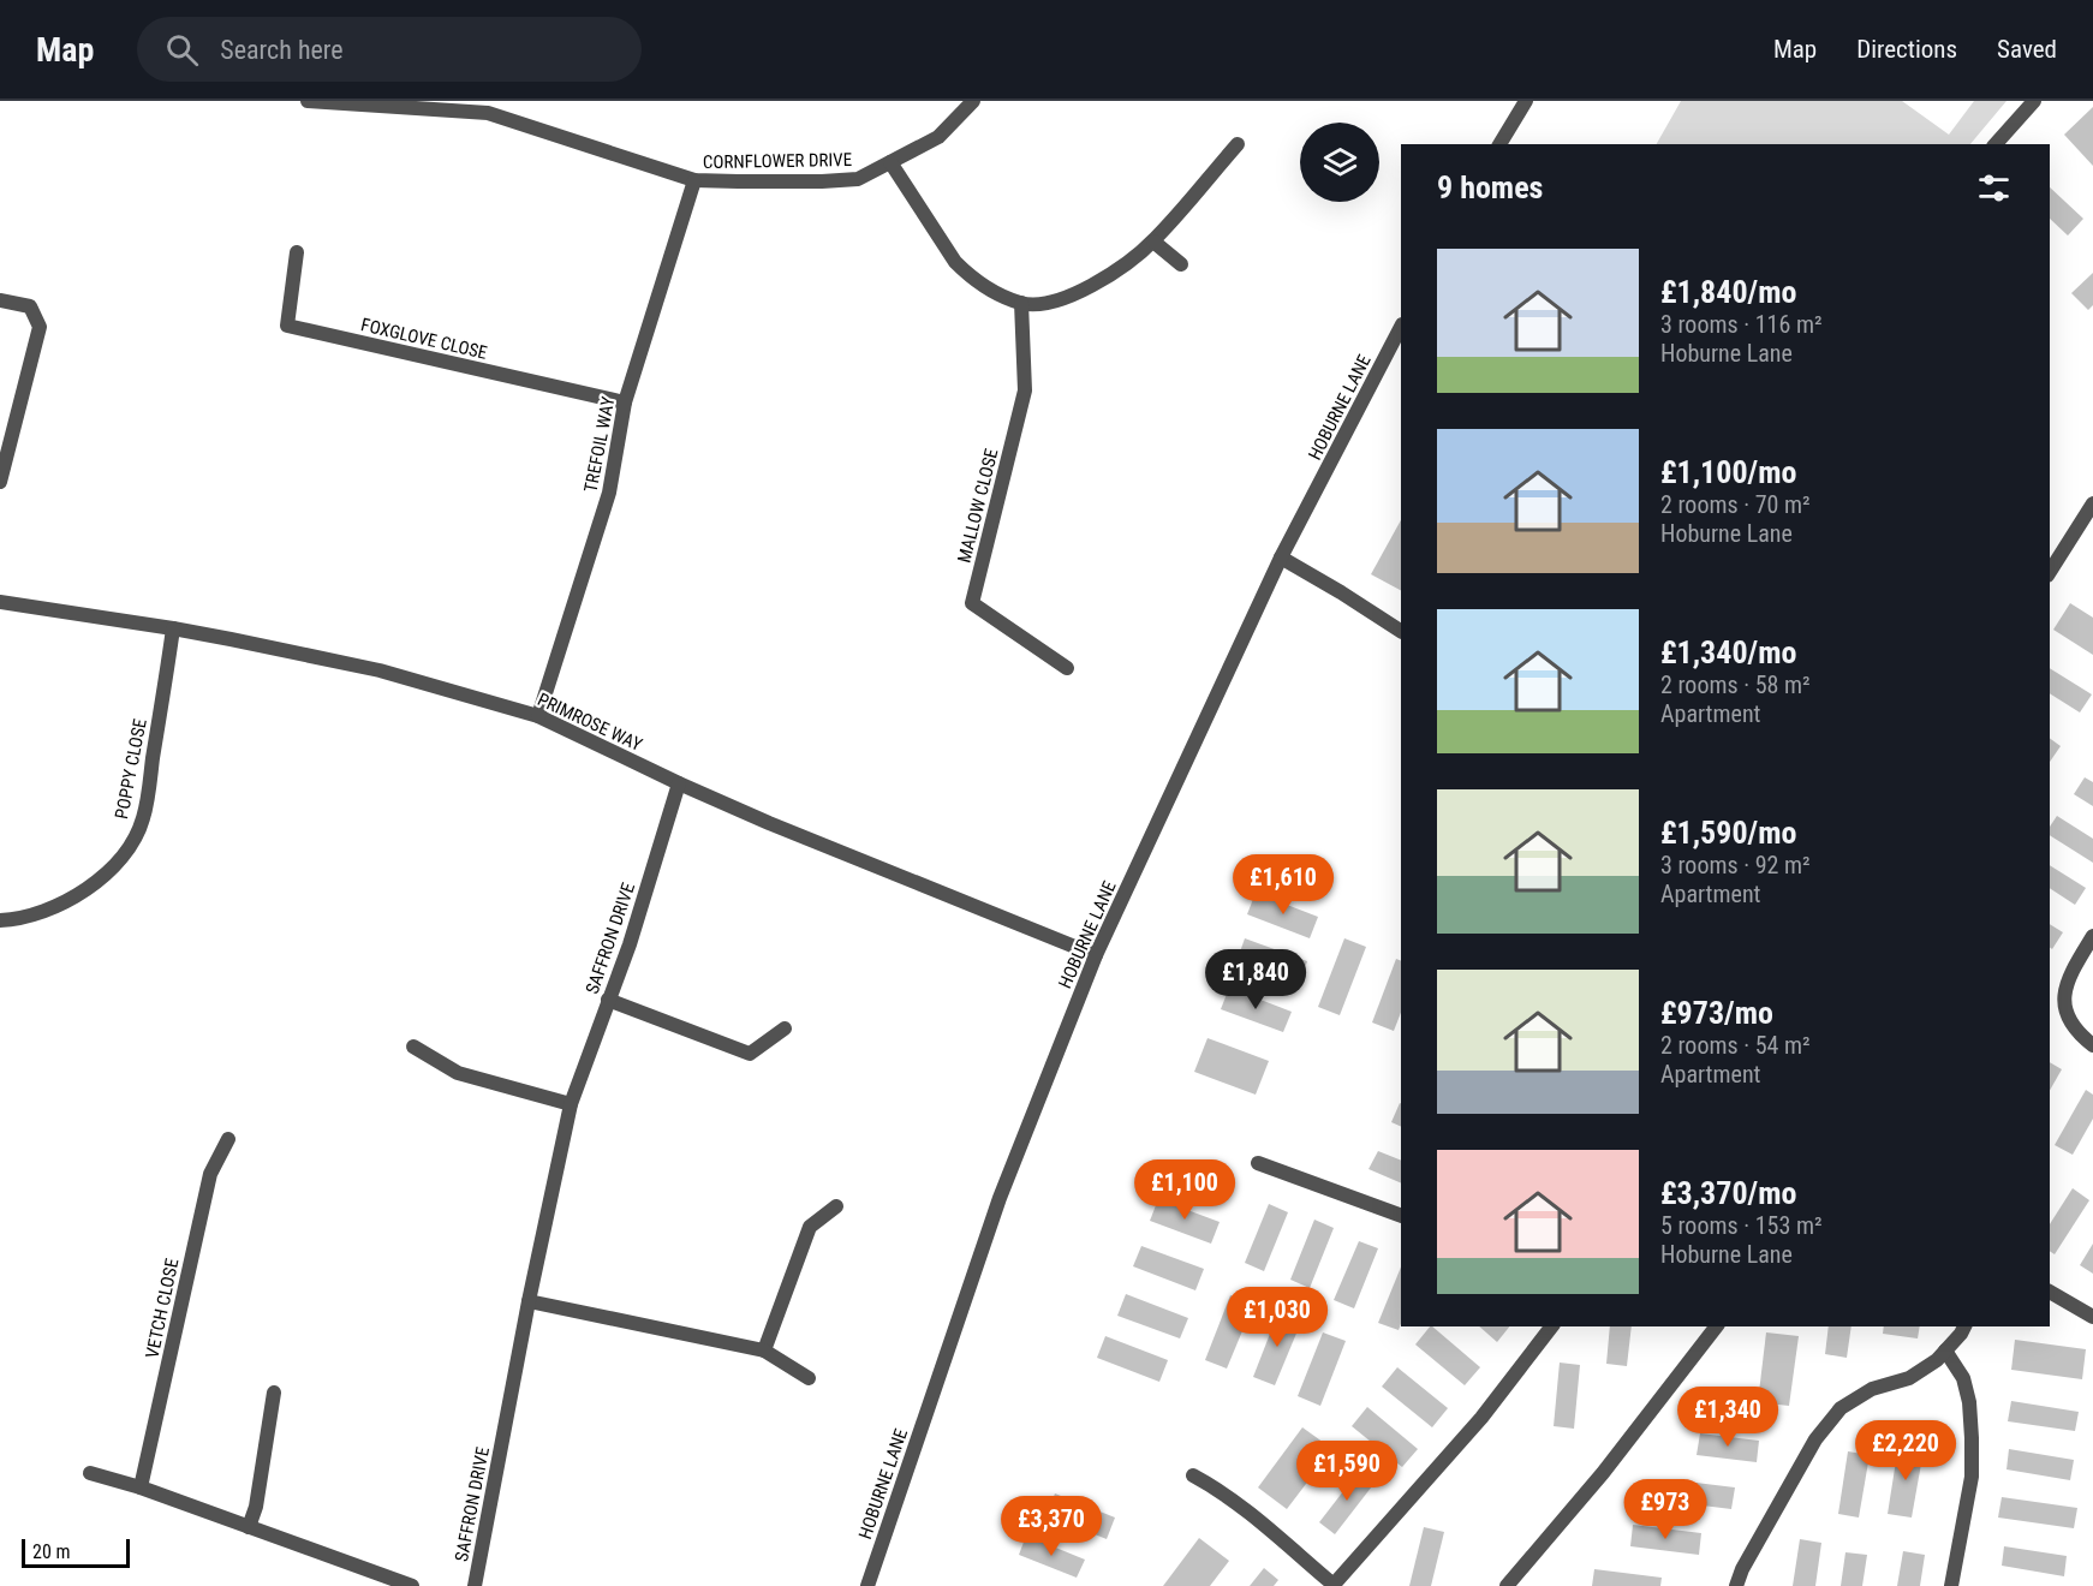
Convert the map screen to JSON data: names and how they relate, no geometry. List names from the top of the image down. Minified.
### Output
{"streets":{"street":["CORNFLOWER DRIVE","FOXGLOVE CLOSE","HOBURNE LANE","TREFOIL WAY","MALLOW CLOSE","PRIMROSE WAY","POPPY CLOSE","SAFFRON DRIVE","VETCH CLOSE"]},"crossings":[["CORNFLOWER DRIVE","TREFOIL WAY"],["FOXGLOVE CLOSE","TREFOIL WAY"],["HOBURNE LANE","PRIMROSE WAY"],["TREFOIL WAY","PRIMROSE WAY"],["PRIMROSE WAY","POPPY CLOSE"],["PRIMROSE WAY","SAFFRON DRIVE"]],"scale_bar":"20 m","page":{"header":"Map","search":"Search here","nav":["Map","Directions","Saved"],"heading":"9 homes","list":[{"name":"£1,840/mo","note":"3 rooms · 116 m² · Hoburne Lane"},{"name":"£1,100/mo","note":"2 rooms · 70 m² · Hoburne Lane"},{"name":"£1,340/mo","note":"2 rooms · 58 m² · Apartment"},{"name":"£1,590/mo","note":"3 rooms · 92 m² · Apartment"},{"name":"£973/mo","note":"2 rooms · 54 m² · Apartment"},{"name":"£3,370/mo","note":"5 rooms · 153 m² · Hoburne Lane"}],"price":["£1,610","£1,840","£1,100","£1,030","£1,340","£2,220","£1,590","£973","£3,370"],"scale":"20 m"}}
